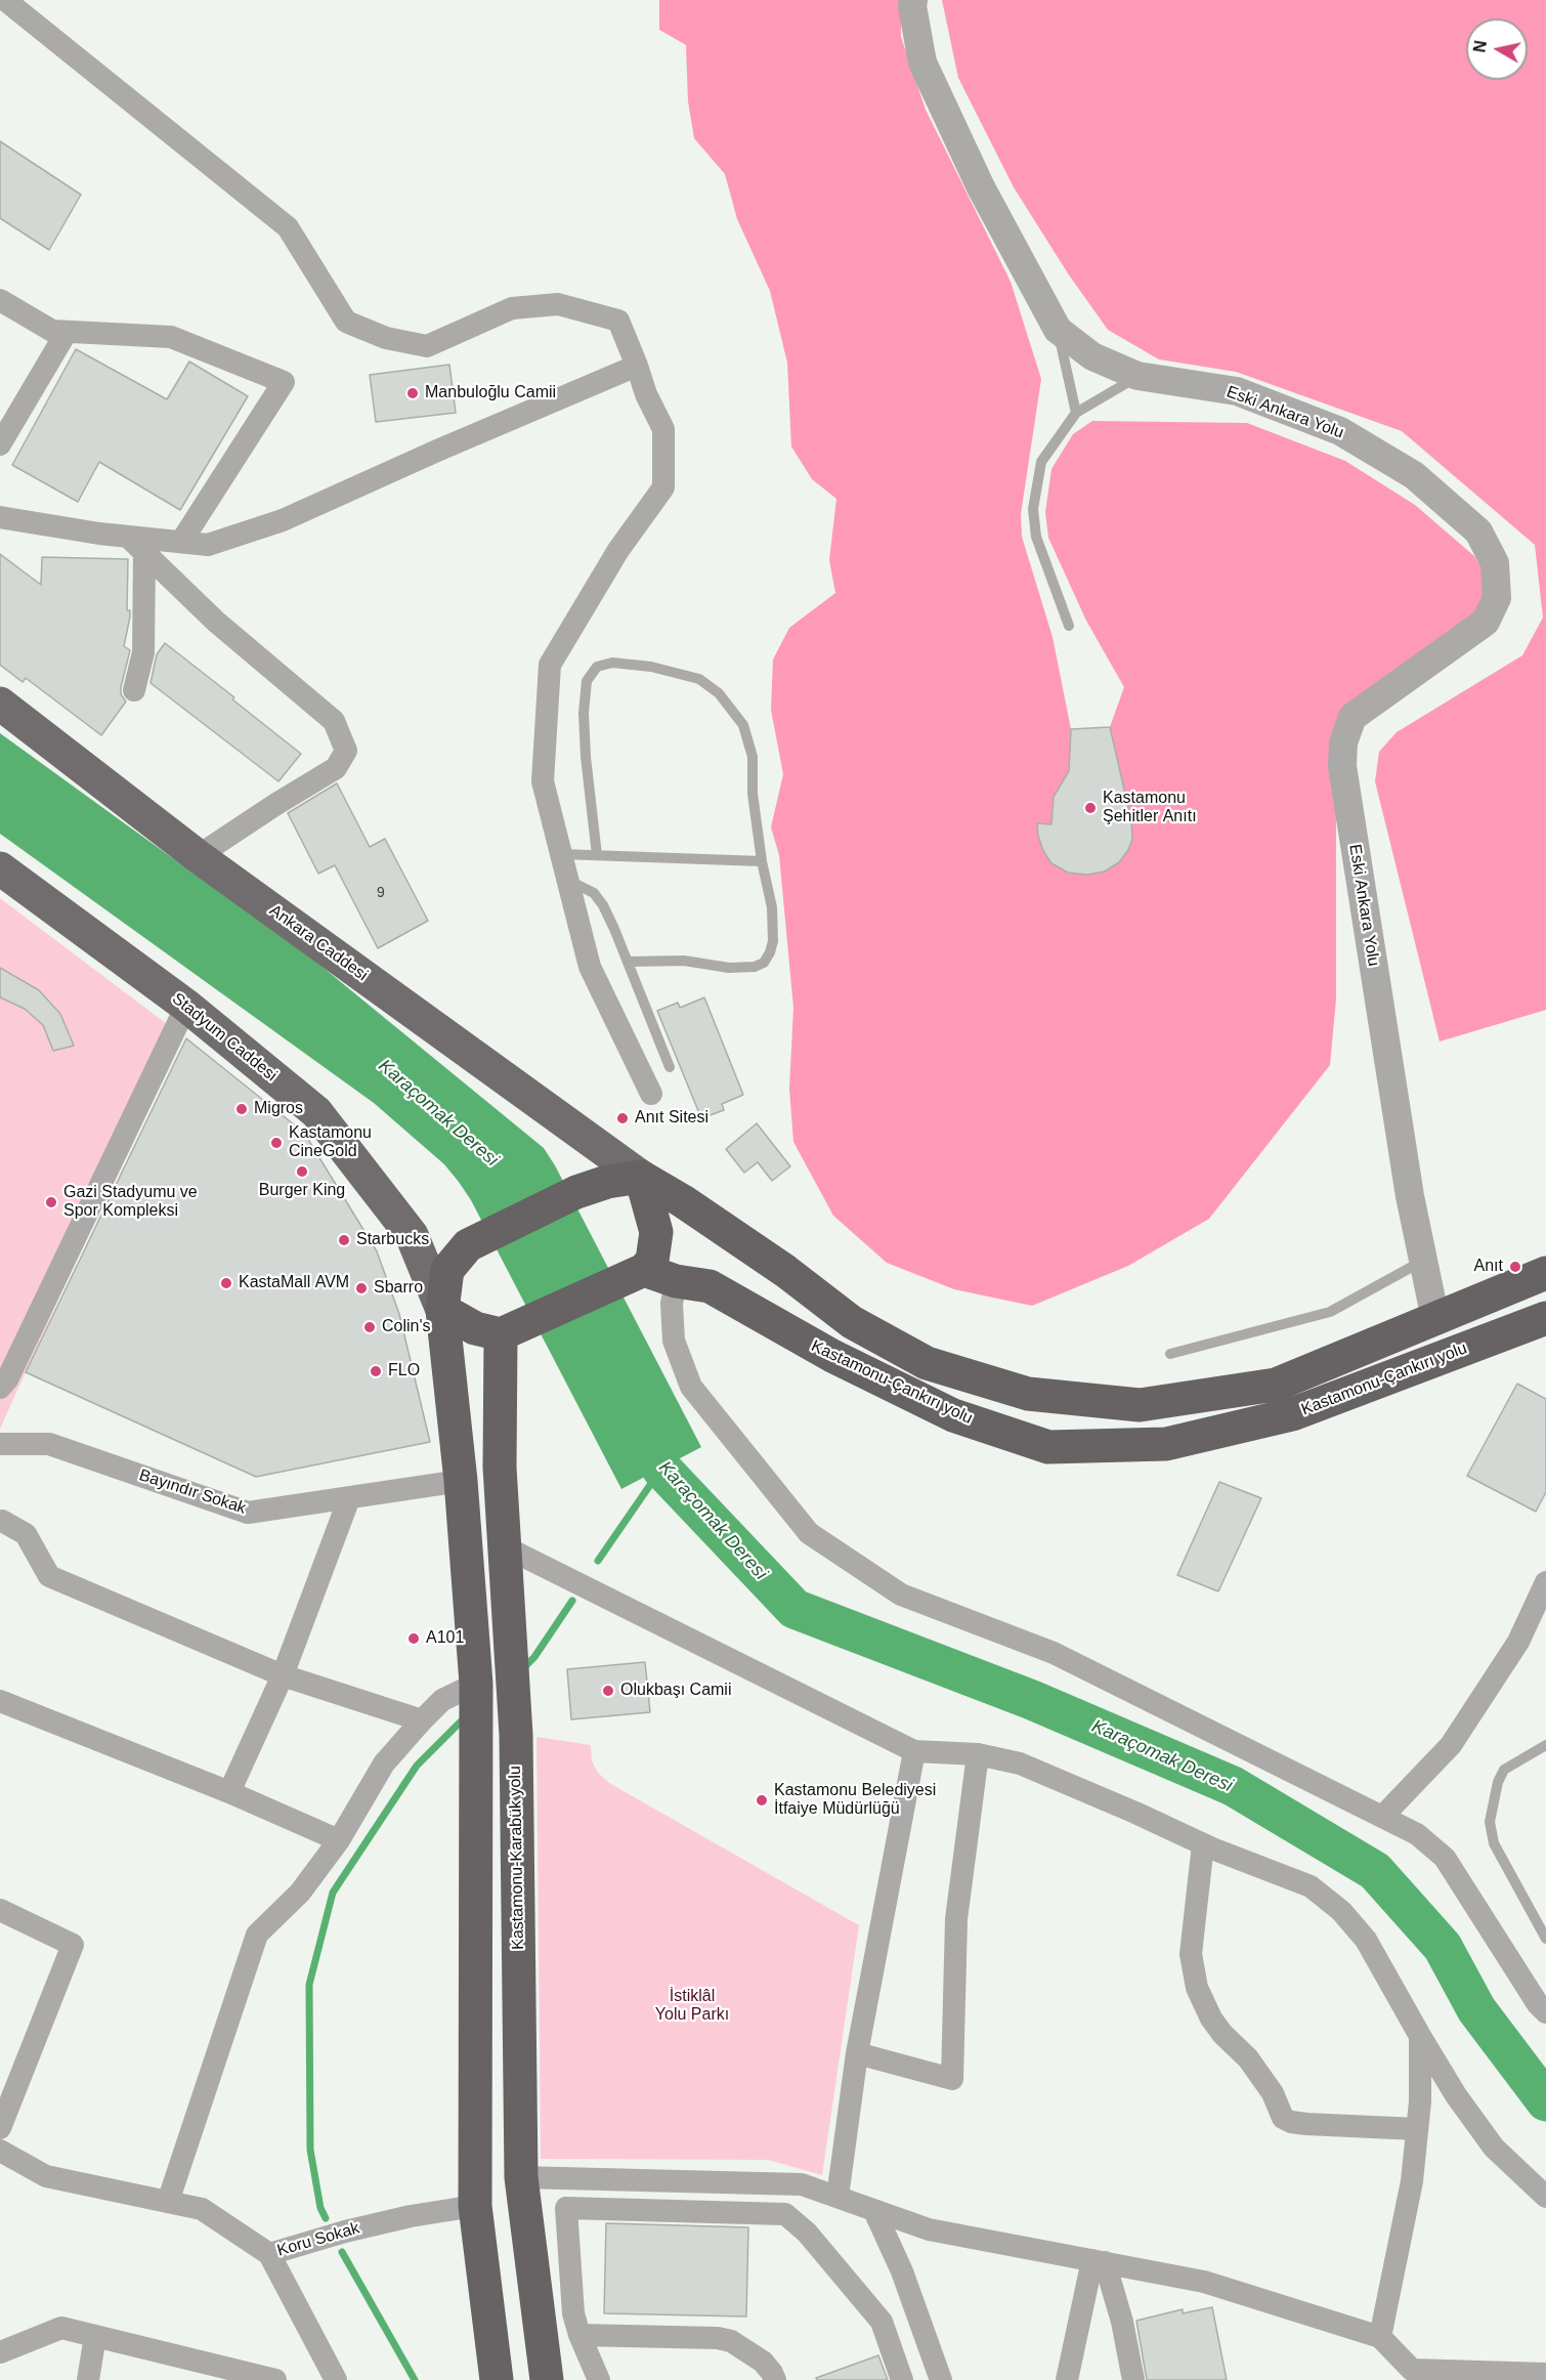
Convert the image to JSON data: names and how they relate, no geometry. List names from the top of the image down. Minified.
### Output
{"streets":{"highway":["Kastamonu-Çankırı yolu","Kastamonu-Karabük yolu"],"main road":["Ankara Caddesi","Stadyum Caddesi"],"street":["Eski Ankara Yolu","Bayındır Sokak","Koru Sokak"]},"crossings":[["Eski Ankara Yolu","Kastamonu-Çankırı yolu"],["Ankara Caddesi","Kastamonu-Çankırı yolu"]],"water":["Karaçomak Deresi"],"parks":["İstiklâl Yolu Parkı"],"places":["Manbuloğlu Camii","Kastamonu Şehitler Anıtı","Migros","Anıt Sitesi","Kastamonu CineGold","Burger King","Gazi Stadyumu ve Spor Kompleksi","Starbucks","Anıt","KastaMall AVM","Sbarro","Colin's","FLO","A101","Olukbaşı Camii","Kastamonu Belediyesi İtfaiye Müdürlüğü"],"house_numbers":["9"],"north":"left"}
